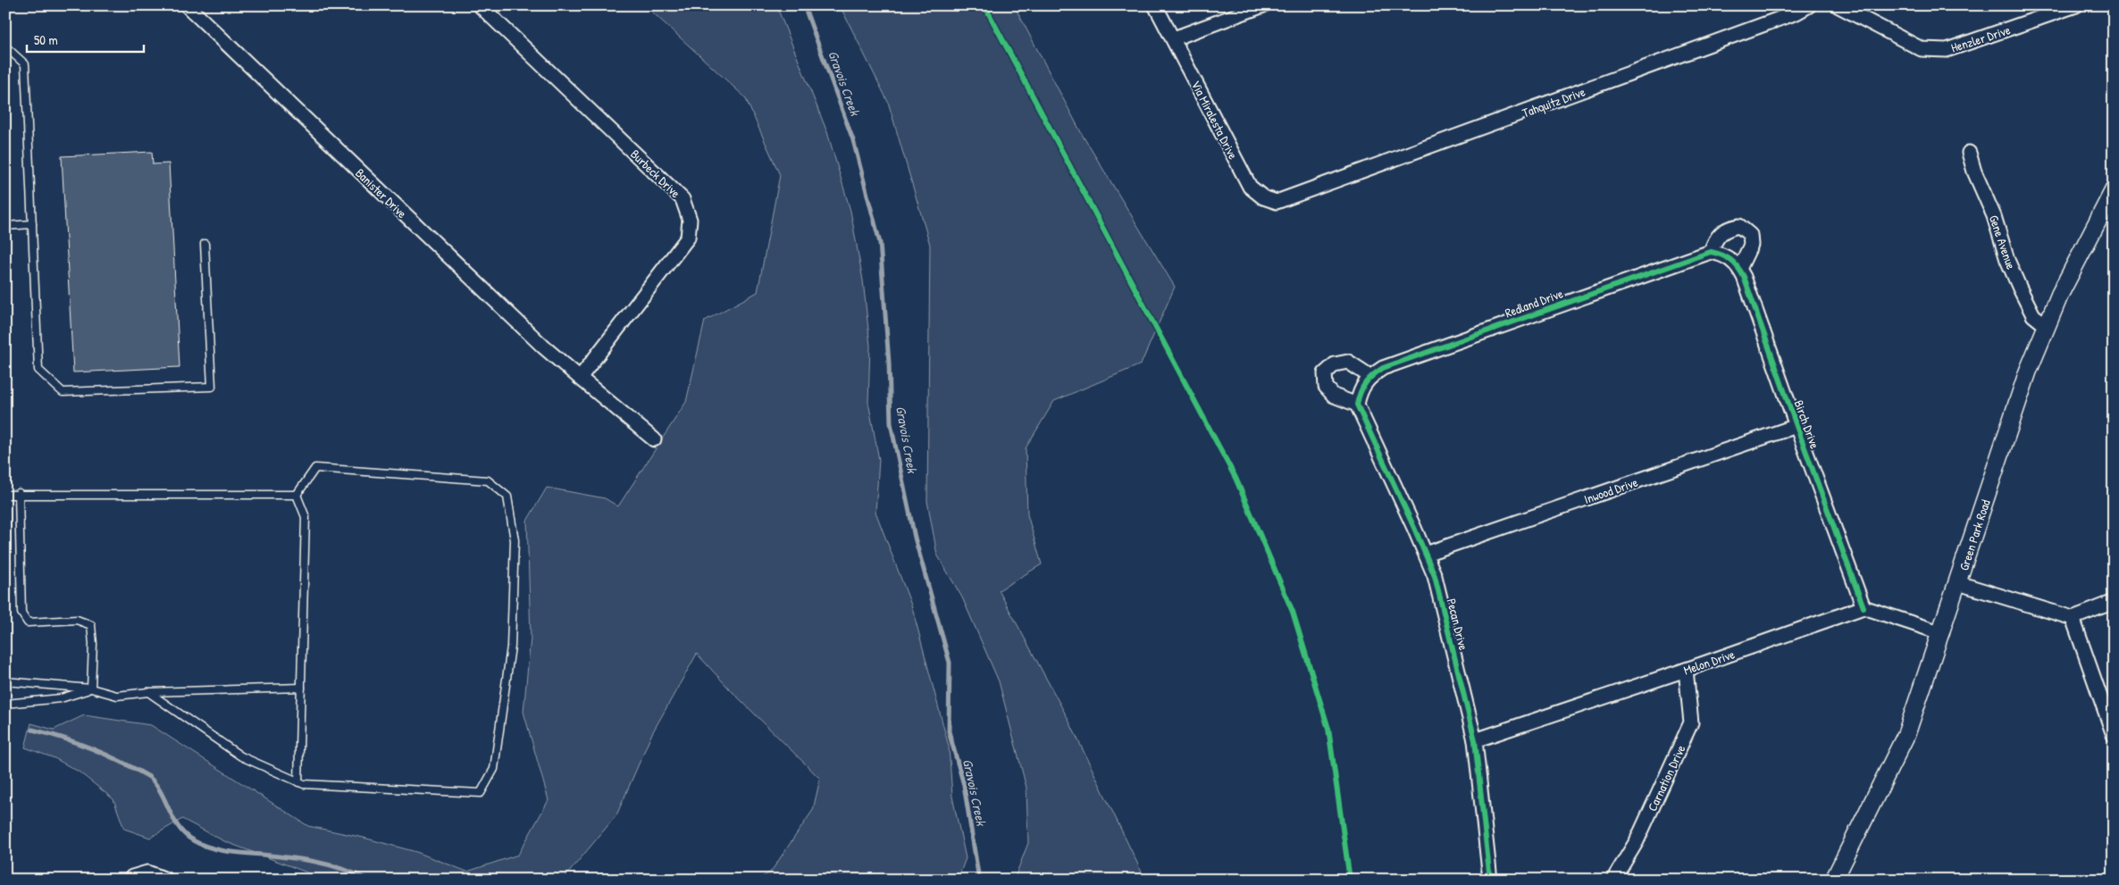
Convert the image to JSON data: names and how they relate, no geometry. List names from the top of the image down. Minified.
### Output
{"streets":{"street":["Henzler Drive","Tahquitz Drive","Via Miralesta Drive","Burbeck Drive","Banister Drive","Gene Avenue","Redland Drive","Birch Drive","Inwood Drive","Green Park Road","Pecan Drive","Melon Drive","Carnation Drive"]},"crossings":[["Tahquitz Drive","Via Miralesta Drive"],["Burbeck Drive","Banister Drive"],["Gene Avenue","Green Park Road"],["Redland Drive","Birch Drive"],["Redland Drive","Pecan Drive"],["Birch Drive","Inwood Drive"],["Birch Drive","Melon Drive"],["Inwood Drive","Pecan Drive"],["Pecan Drive","Melon Drive"],["Melon Drive","Carnation Drive"]],"water":["Gravois Creek"],"scale_bar":"50 m"}
